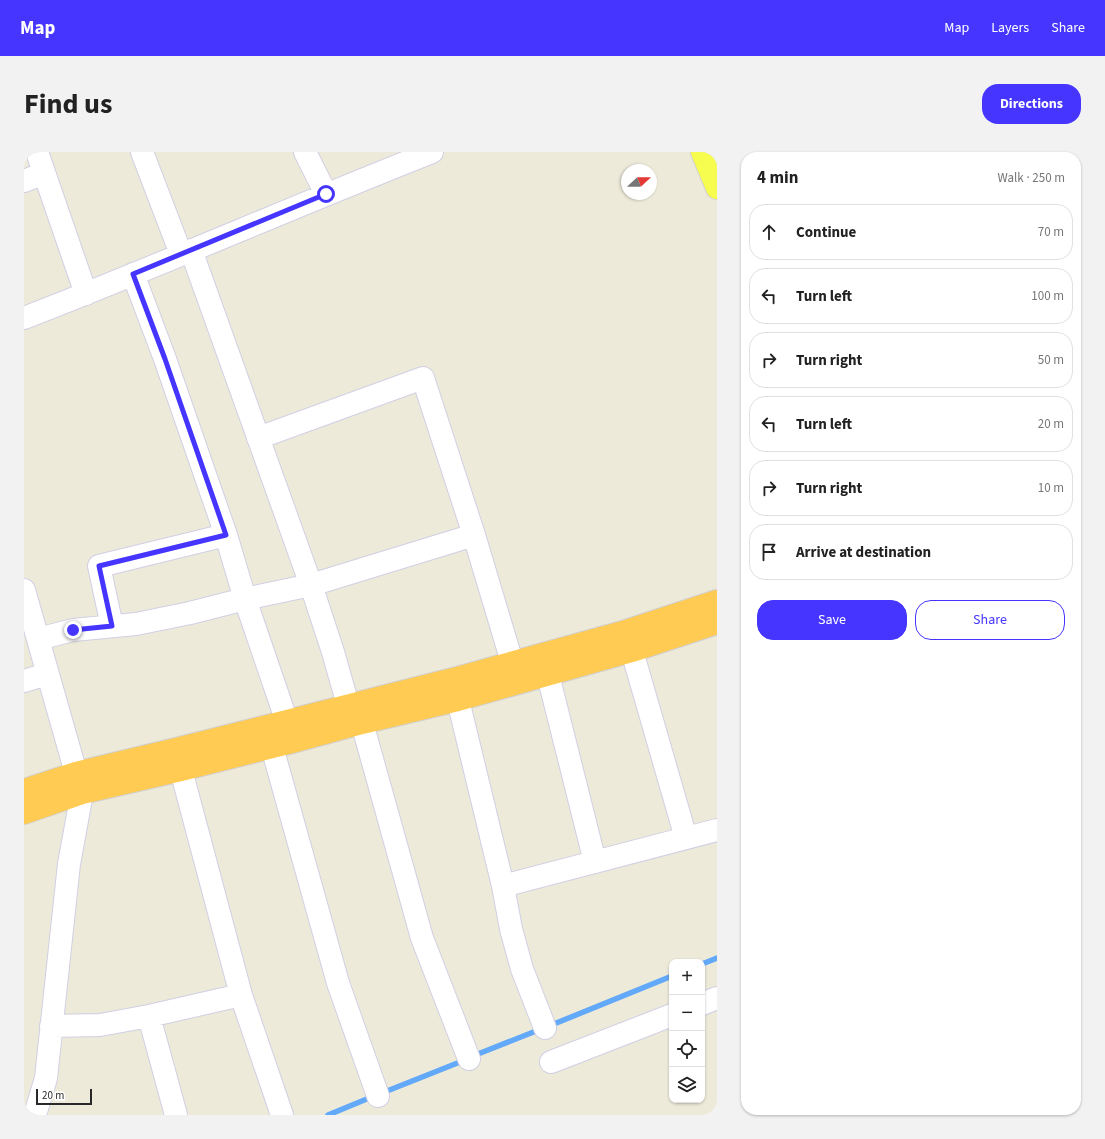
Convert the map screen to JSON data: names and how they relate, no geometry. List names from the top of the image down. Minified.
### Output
{"scale_bar":"20 m","north":"right","page":{"header":"Map","nav":["Map","Layers","Share"],"title":"Find us","buttons":["Directions",["Save","Share"]],"heading":["4 min","Walk · 250 m"],"list":[["Continue","70 m"],["Turn left","100 m"],["Turn right","50 m"],["Turn left","20 m"],["Turn right","10 m"],"Arrive at destination"],"map_buttons":["+","−"],"scale":"20 m"}}
